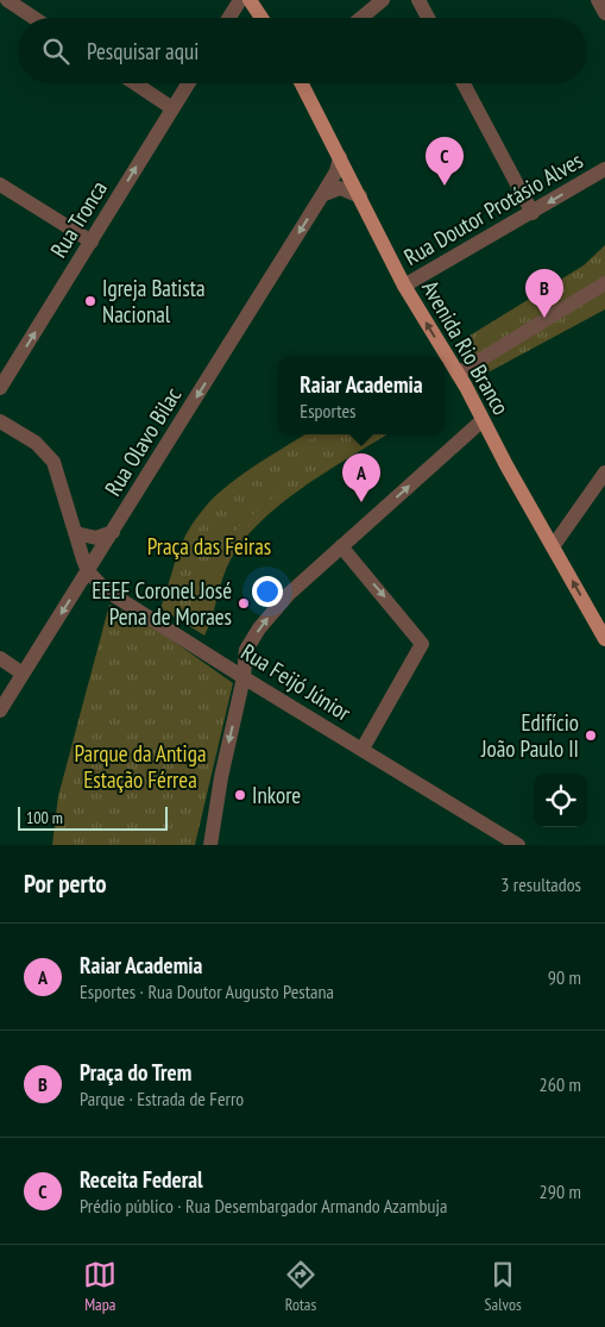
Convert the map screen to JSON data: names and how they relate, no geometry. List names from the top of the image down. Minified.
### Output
{"streets":{"main road":["Avenida Rio Branco"],"street":["Rua Doutor Protásio Alves","Rua Tronca","Rua Olavo Bilac","Rua Feijó Júnior"]},"crossings":[["Rua Doutor Protásio Alves","Avenida Rio Branco"],["Avenida Rio Branco","Rua Olavo Bilac"],["Rua Olavo Bilac","Rua Feijó Júnior"]],"one_way":["Rua Tronca","Rua Olavo Bilac"],"parks":["Praça das Feiras","Parque da Antiga Estação Férrea"],"places":["Igreja Batista Nacional","EEEF Coronel José Pena de Moraes","Edifício João Paulo II","Inkore"],"scale_bar":"100 m","page":{"search":"Pesquisar aqui","pins":["C","B","A"],"popup":["Raiar Academia","Esportes"],"scale":"100 m","heading":["Por perto","3 resultados"],"list":[{"mark":"A","name":"Raiar Academia","note":"Esportes · Rua Doutor Augusto Pestana","value":"90 m"},{"mark":"B","name":"Praça do Trem","note":"Parque · Estrada de Ferro","value":"260 m"},{"mark":"C","name":"Receita Federal","note":"Prédio público · Rua Desembargador Armando Azambuja","value":"290 m"}],"nav":["Mapa","Rotas","Salvos"]}}
